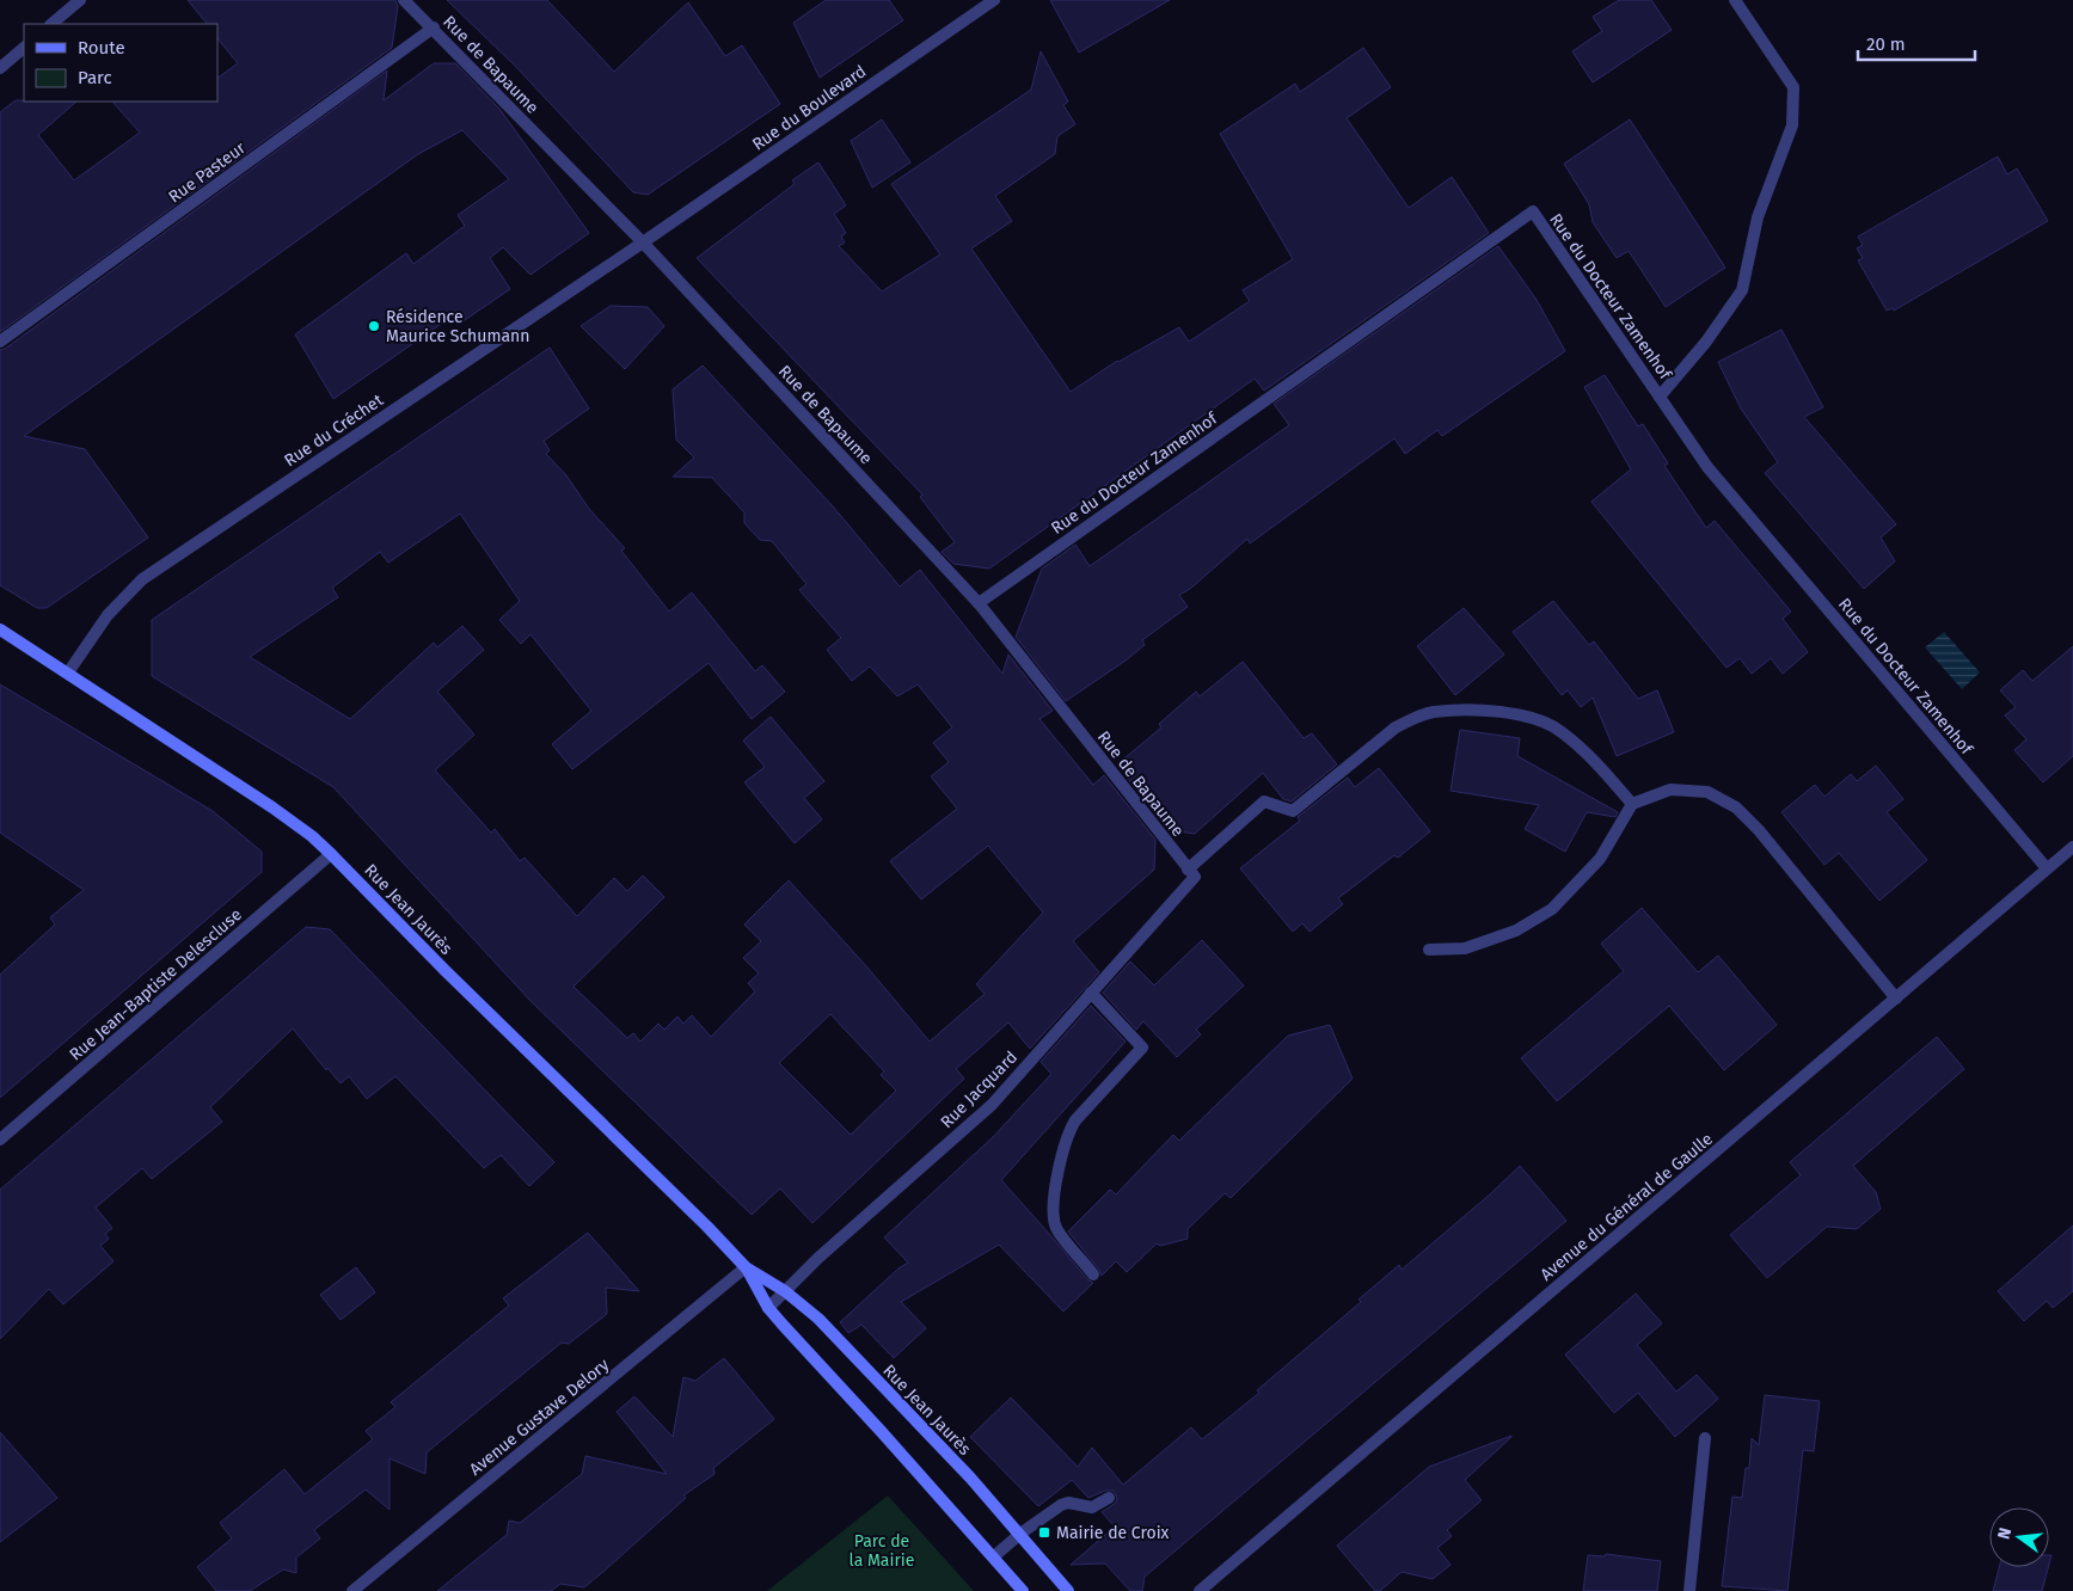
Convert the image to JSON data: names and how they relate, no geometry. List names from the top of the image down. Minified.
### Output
{"streets":{"main road":["Rue Jean Jaurès"],"street":["Rue de Bapaume","Rue du Boulevard","Rue Pasteur","Rue du Docteur Zamenhof","Rue du Créchet","Rue Jean-Baptiste Delescluse","Rue Jacquard","Avenue du Général de Gaulle","Avenue Gustave Delory"]},"crossings":[["Rue de Bapaume","Rue du Boulevard"],["Rue de Bapaume","Rue Pasteur"],["Rue de Bapaume","Rue du Docteur Zamenhof"],["Rue de Bapaume","Rue du Créchet"],["Rue de Bapaume","Rue Jacquard"],["Rue du Boulevard","Rue du Créchet"],["Rue du Docteur Zamenhof","Avenue du Général de Gaulle"],["Rue du Créchet","Rue Jean Jaurès"],["Rue Jean Jaurès","Rue Jean-Baptiste Delescluse"],["Rue Jean Jaurès","Rue Jacquard"],["Rue Jean Jaurès","Avenue Gustave Delory"]],"parks":["Parc de la Mairie"],"places":{"other":["Résidence Maurice Schumann"],"transit":["Mairie de Croix"]},"legend":["Route","Parc"],"scale_bar":"20 m","north":"left"}
